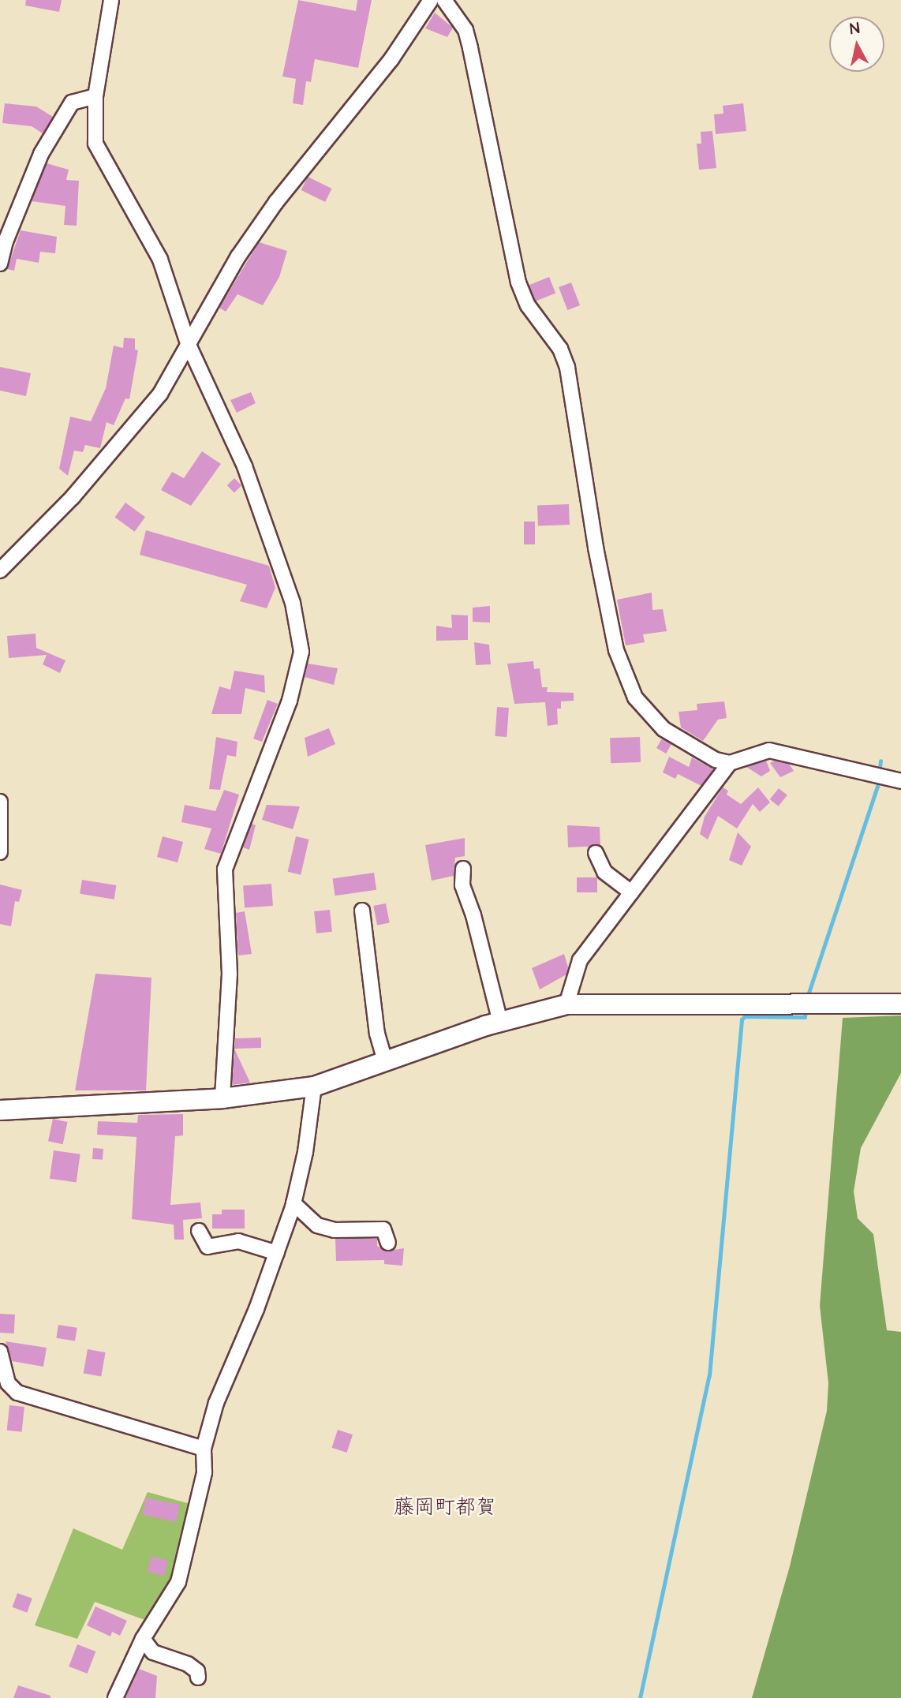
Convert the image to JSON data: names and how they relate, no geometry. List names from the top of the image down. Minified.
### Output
{"districts":["藤岡町都賀"],"north":"top"}
